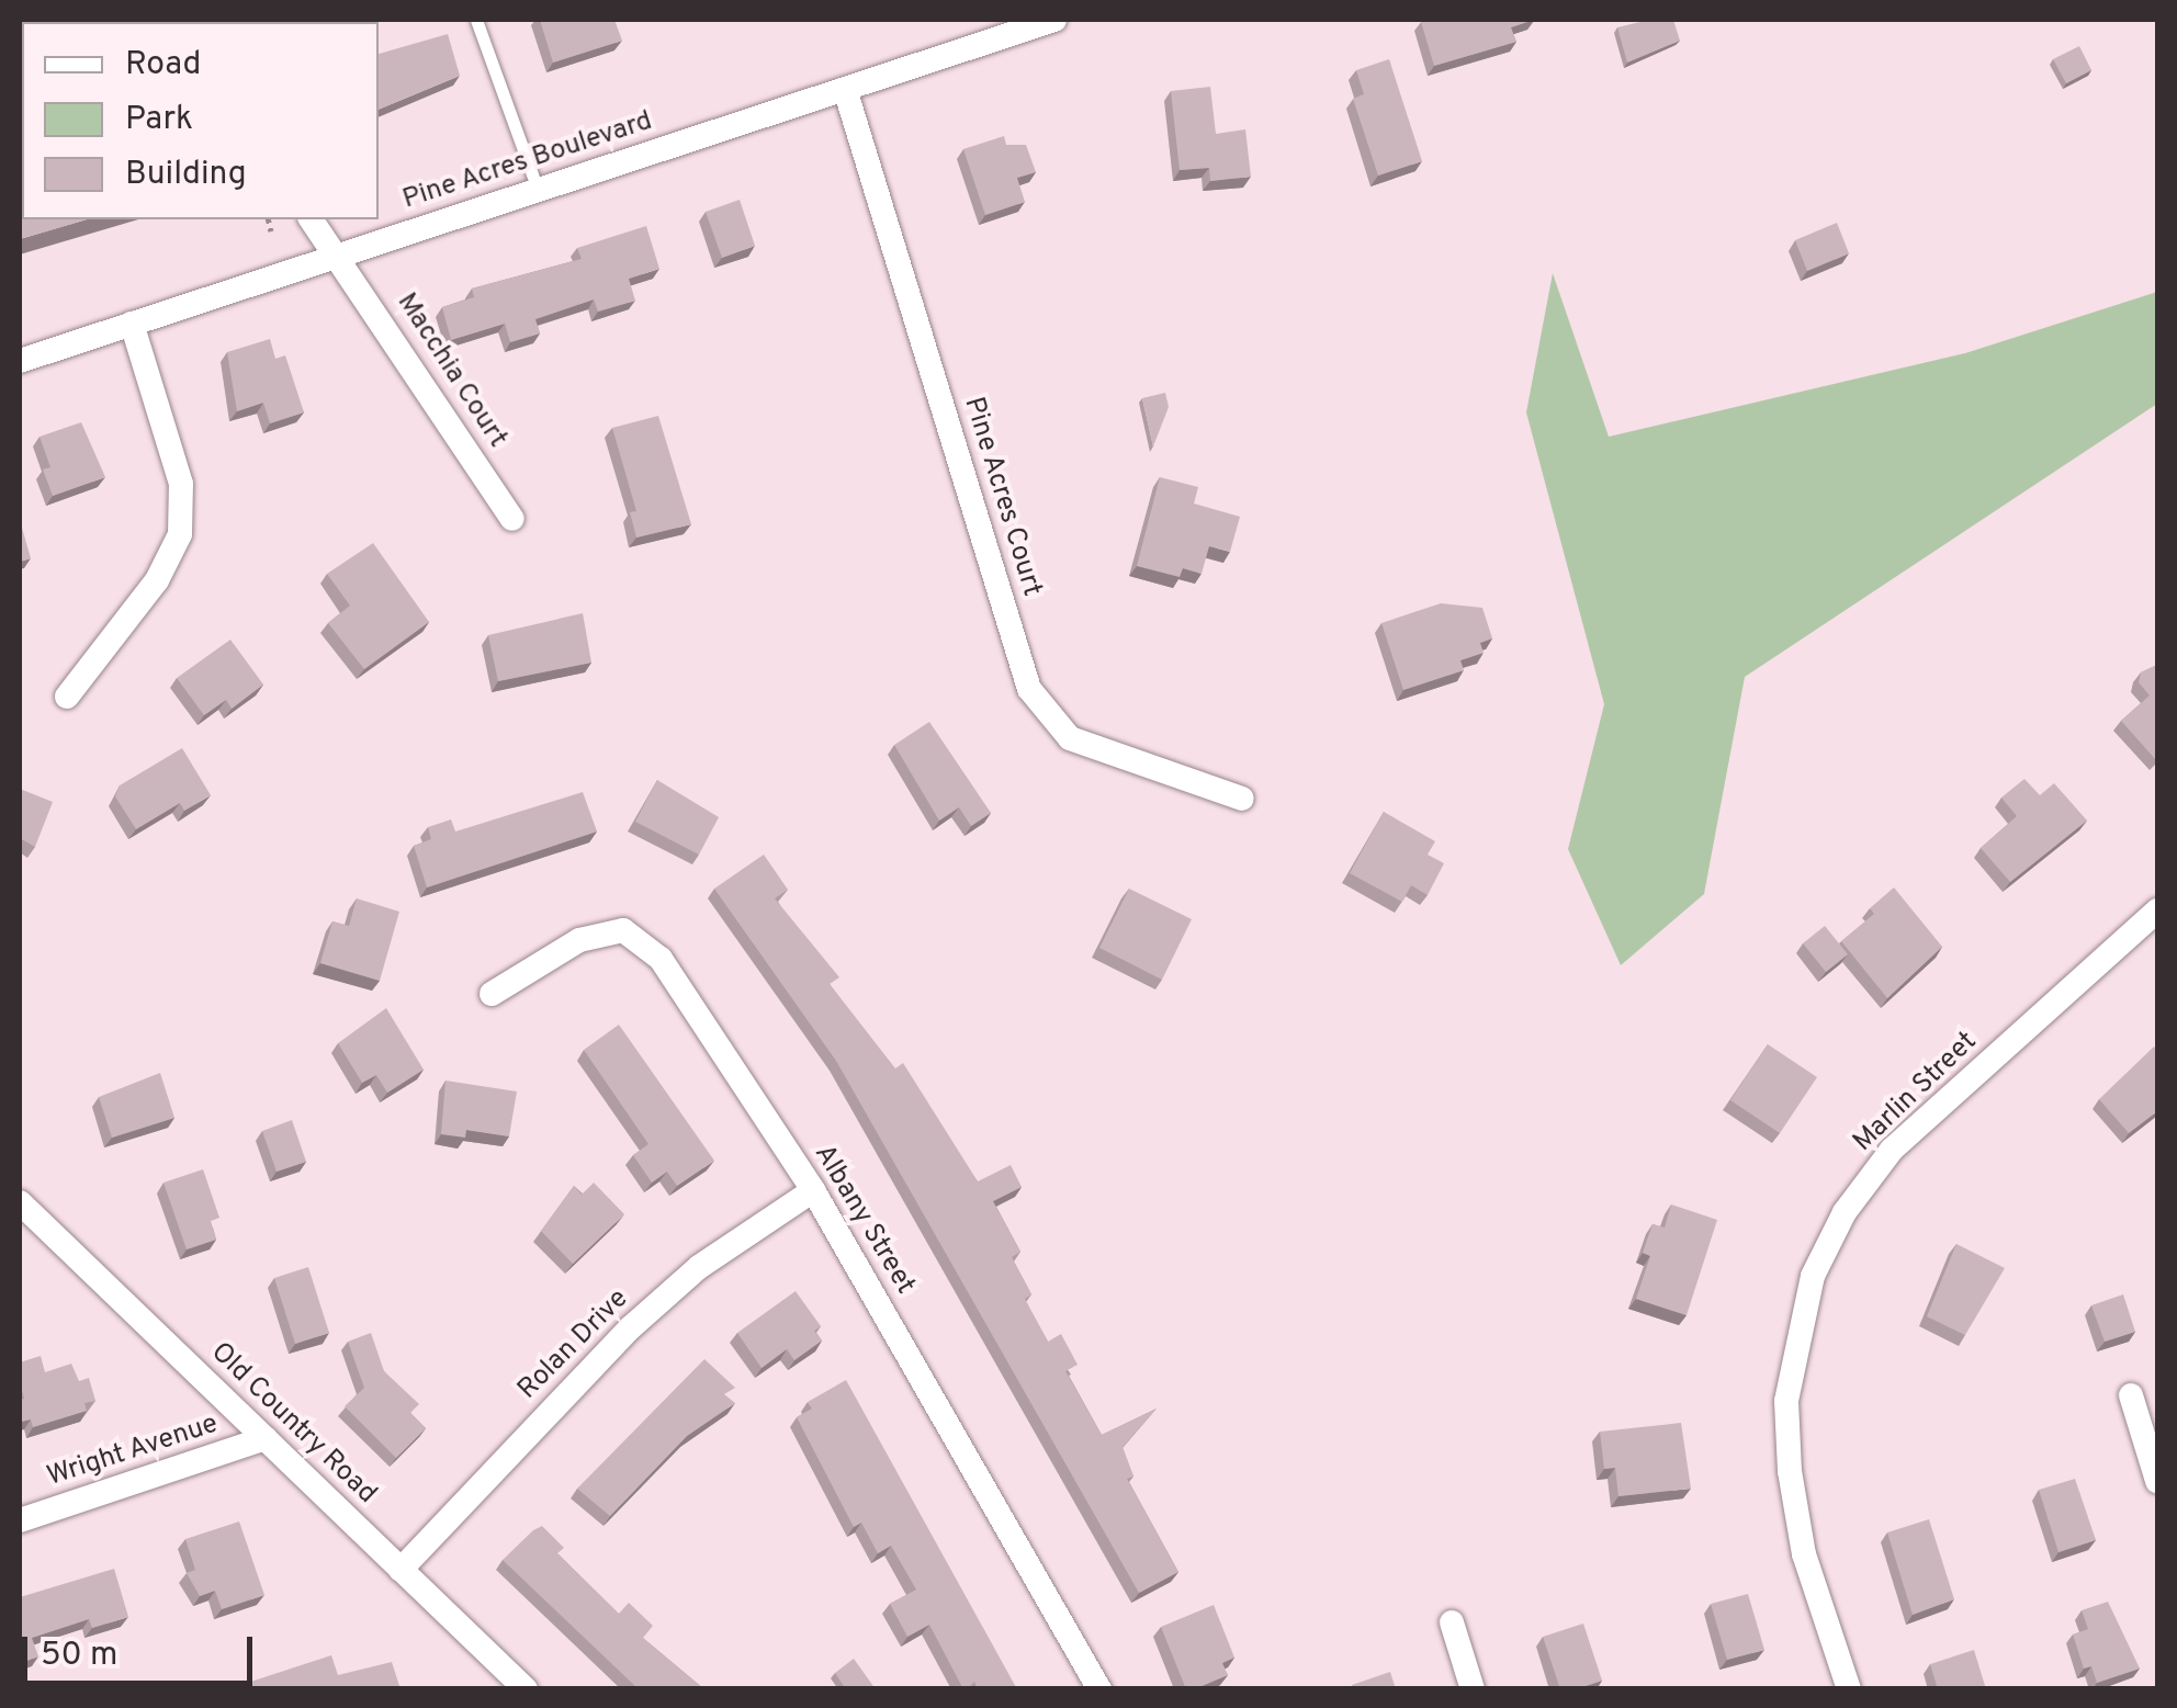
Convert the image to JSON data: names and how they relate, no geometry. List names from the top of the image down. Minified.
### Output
{"streets":{"street":["Pine Acres Boulevard","Macchia Court","Pine Acres Court","Marlin Street","Albany Street","Rolan Drive","Old Country Road","Wright Avenue"]},"crossings":[["Pine Acres Boulevard","Macchia Court"],["Pine Acres Boulevard","Pine Acres Court"],["Albany Street","Rolan Drive"],["Rolan Drive","Old Country Road"],["Old Country Road","Wright Avenue"]],"legend":["Road","Park","Building"],"scale_bar":"50 m"}
